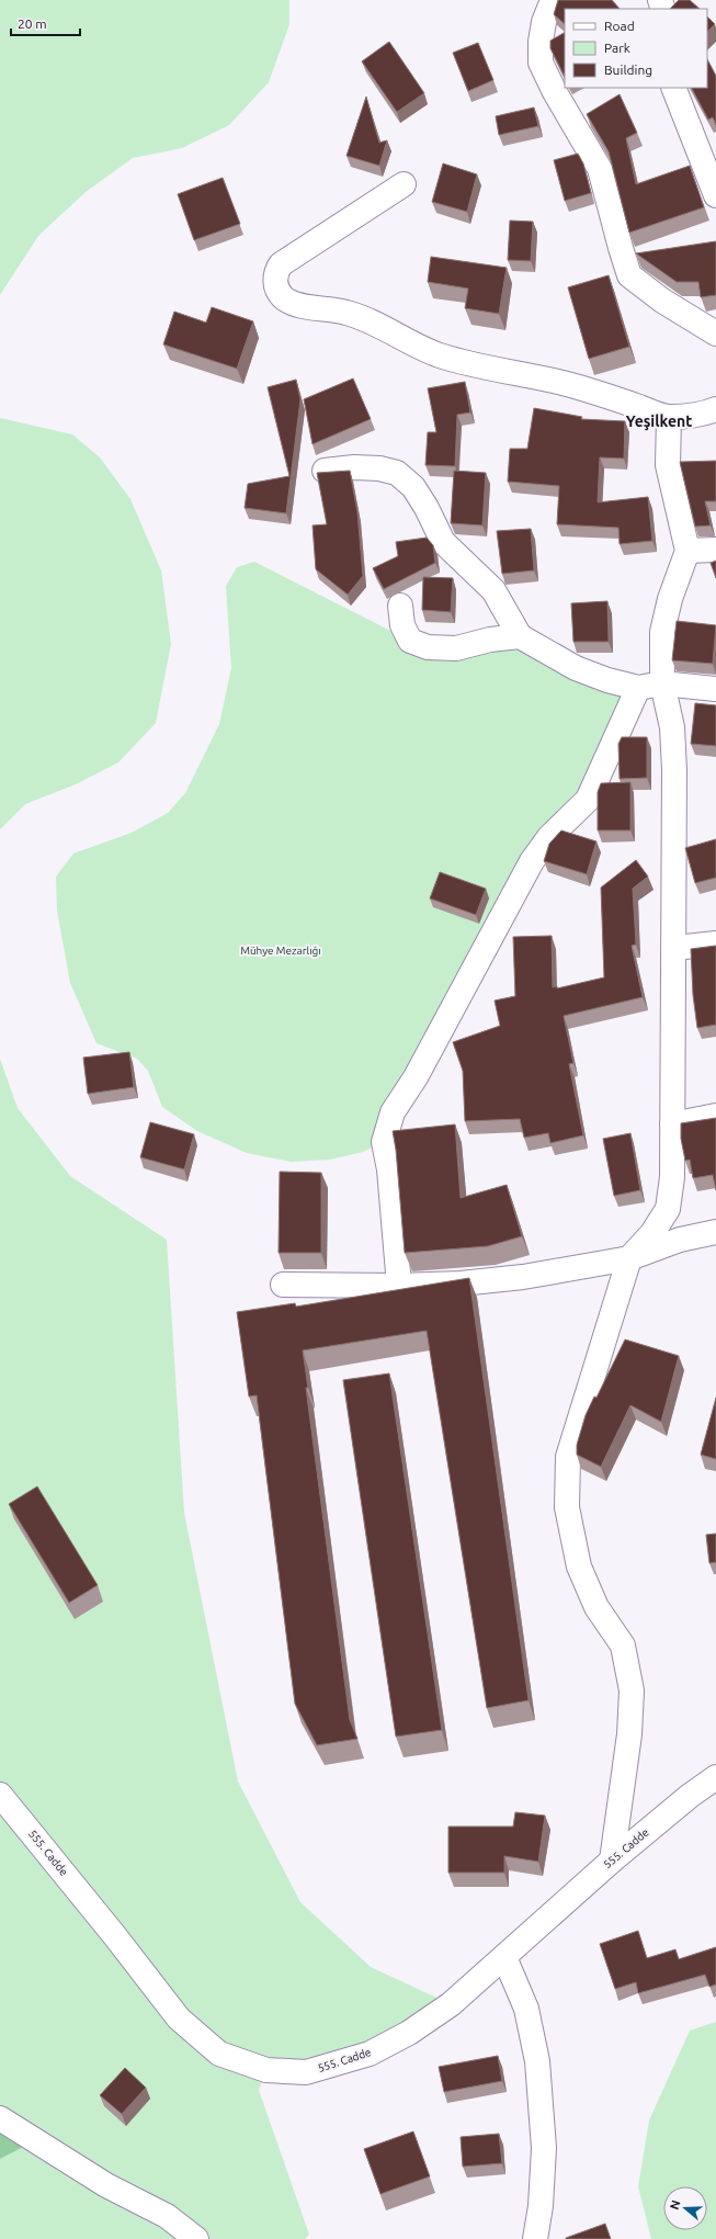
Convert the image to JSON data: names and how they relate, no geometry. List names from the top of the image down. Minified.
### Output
{"streets":{"street":["555. Cadde"]},"districts":["Yeşilkent"],"parks":["Mühye Mezarlığı"],"legend":["Road","Park","Building"],"scale_bar":"20 m","north":"left"}
